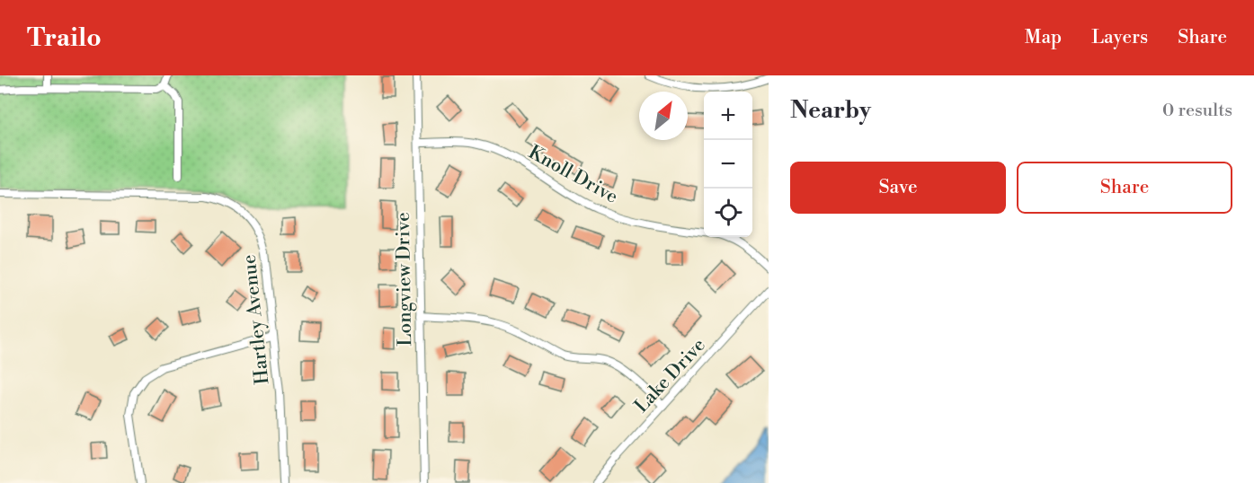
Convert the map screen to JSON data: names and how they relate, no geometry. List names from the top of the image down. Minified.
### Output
{"streets":{"street":["Knoll Drive","Longview Drive","Hartley Avenue","Lake Drive"]},"crossings":[["Knoll Drive","Longview Drive"]],"north":"top right","page":{"header":"Trailo","nav":["Map","Layers","Share"],"heading":["Nearby","0 results"],"map_buttons":["+","−"],"buttons":["Save","Share"]}}
